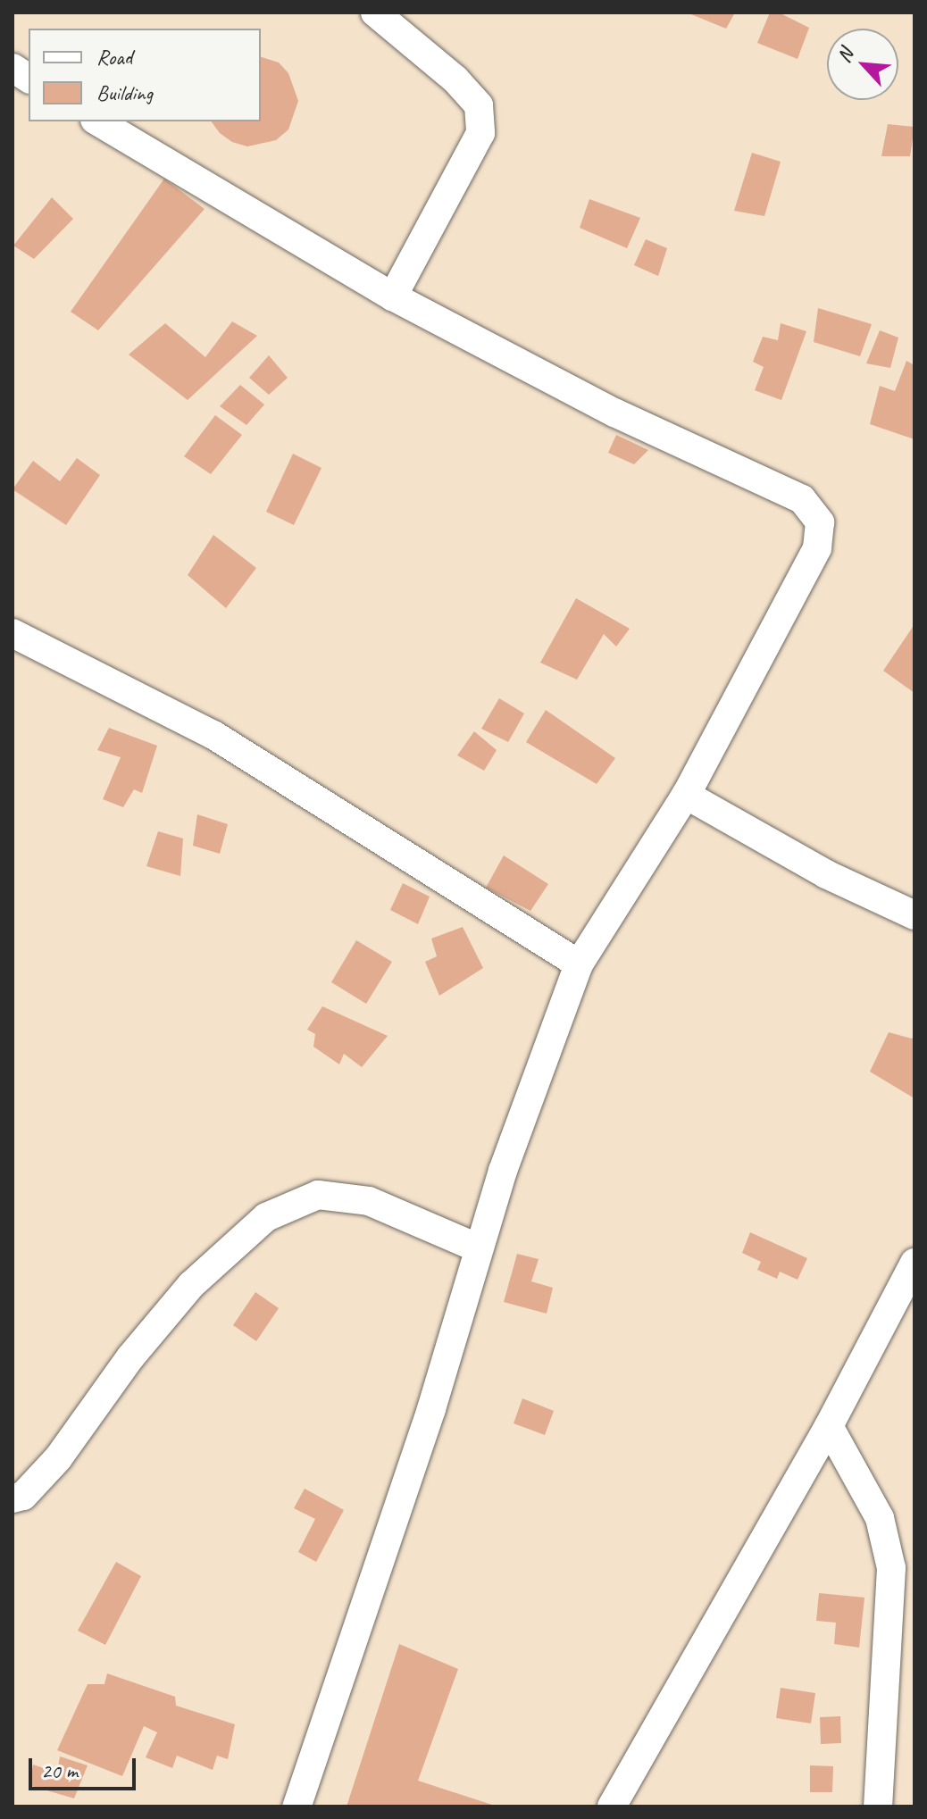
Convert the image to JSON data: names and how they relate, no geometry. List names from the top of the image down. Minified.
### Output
{"legend":["Road","Building"],"scale_bar":"20 m","north":"top left"}
